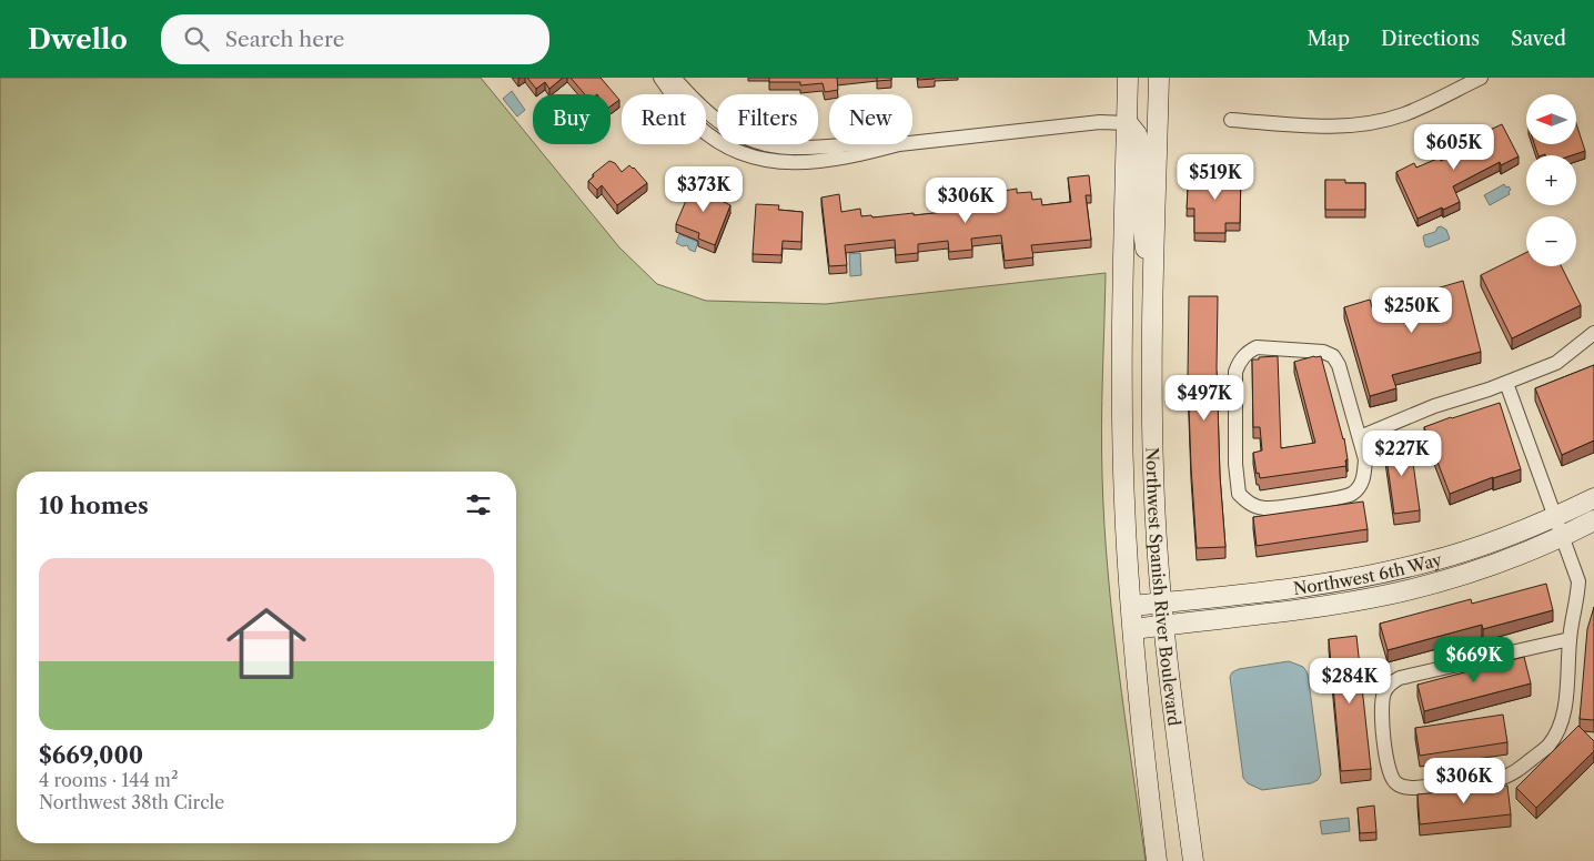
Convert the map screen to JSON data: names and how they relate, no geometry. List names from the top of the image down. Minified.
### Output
{"streets":{"main road":["Northwest 6th Way","Northwest Spanish River Boulevard"]},"crossings":[["Northwest 6th Way","Northwest Spanish River Boulevard"]],"north":"left","page":{"header":"Dwello","search":"Search here","nav":["Map","Directions","Saved"],"map_buttons":["+","−"],"chip":["Buy","Rent","Filters","New"],"price":["$605K","$519K","$373K","$306K","$250K","$497K","$227K","$669K","$284K","$306K"],"heading":"10 homes","list":[{"name":"$669,000","note":"4 rooms · 144 m² · Northwest 38th Circle"}]}}
